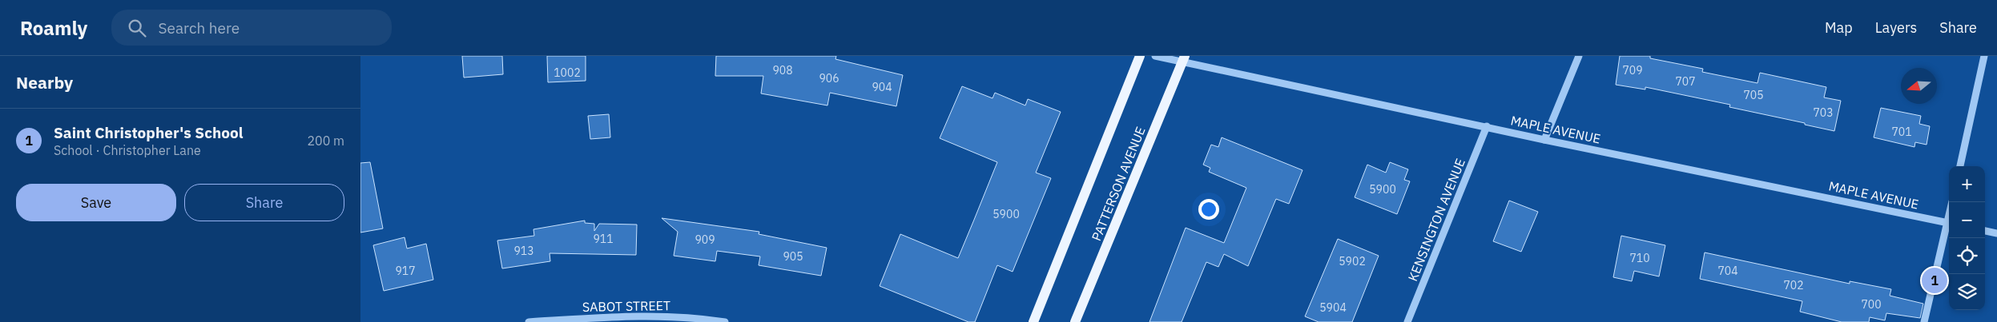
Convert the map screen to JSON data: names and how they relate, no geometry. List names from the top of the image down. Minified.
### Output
{"streets":{"main road":["PATTERSON AVENUE"],"street":["MAPLE AVENUE","KENSINGTON AVENUE","SABOT STREET"]},"crossings":[["MAPLE AVENUE","PATTERSON AVENUE"],["MAPLE AVENUE","KENSINGTON AVENUE"]],"house_numbers":["908","709","1002","906","707","904","705","703","701","5900","5900","911","909","913","905","710","5902","917","704","702","700","5904"],"north":"left","page":{"header":"Roamly","search":"Search here","nav":["Map","Layers","Share"],"heading":"Nearby","list":[{"mark":"1","name":"Saint Christopher's School","note":"School · Christopher Lane","value":"200 m"}],"map_buttons":["+","−"],"buttons":["Save","Share"],"pins":"1"}}
